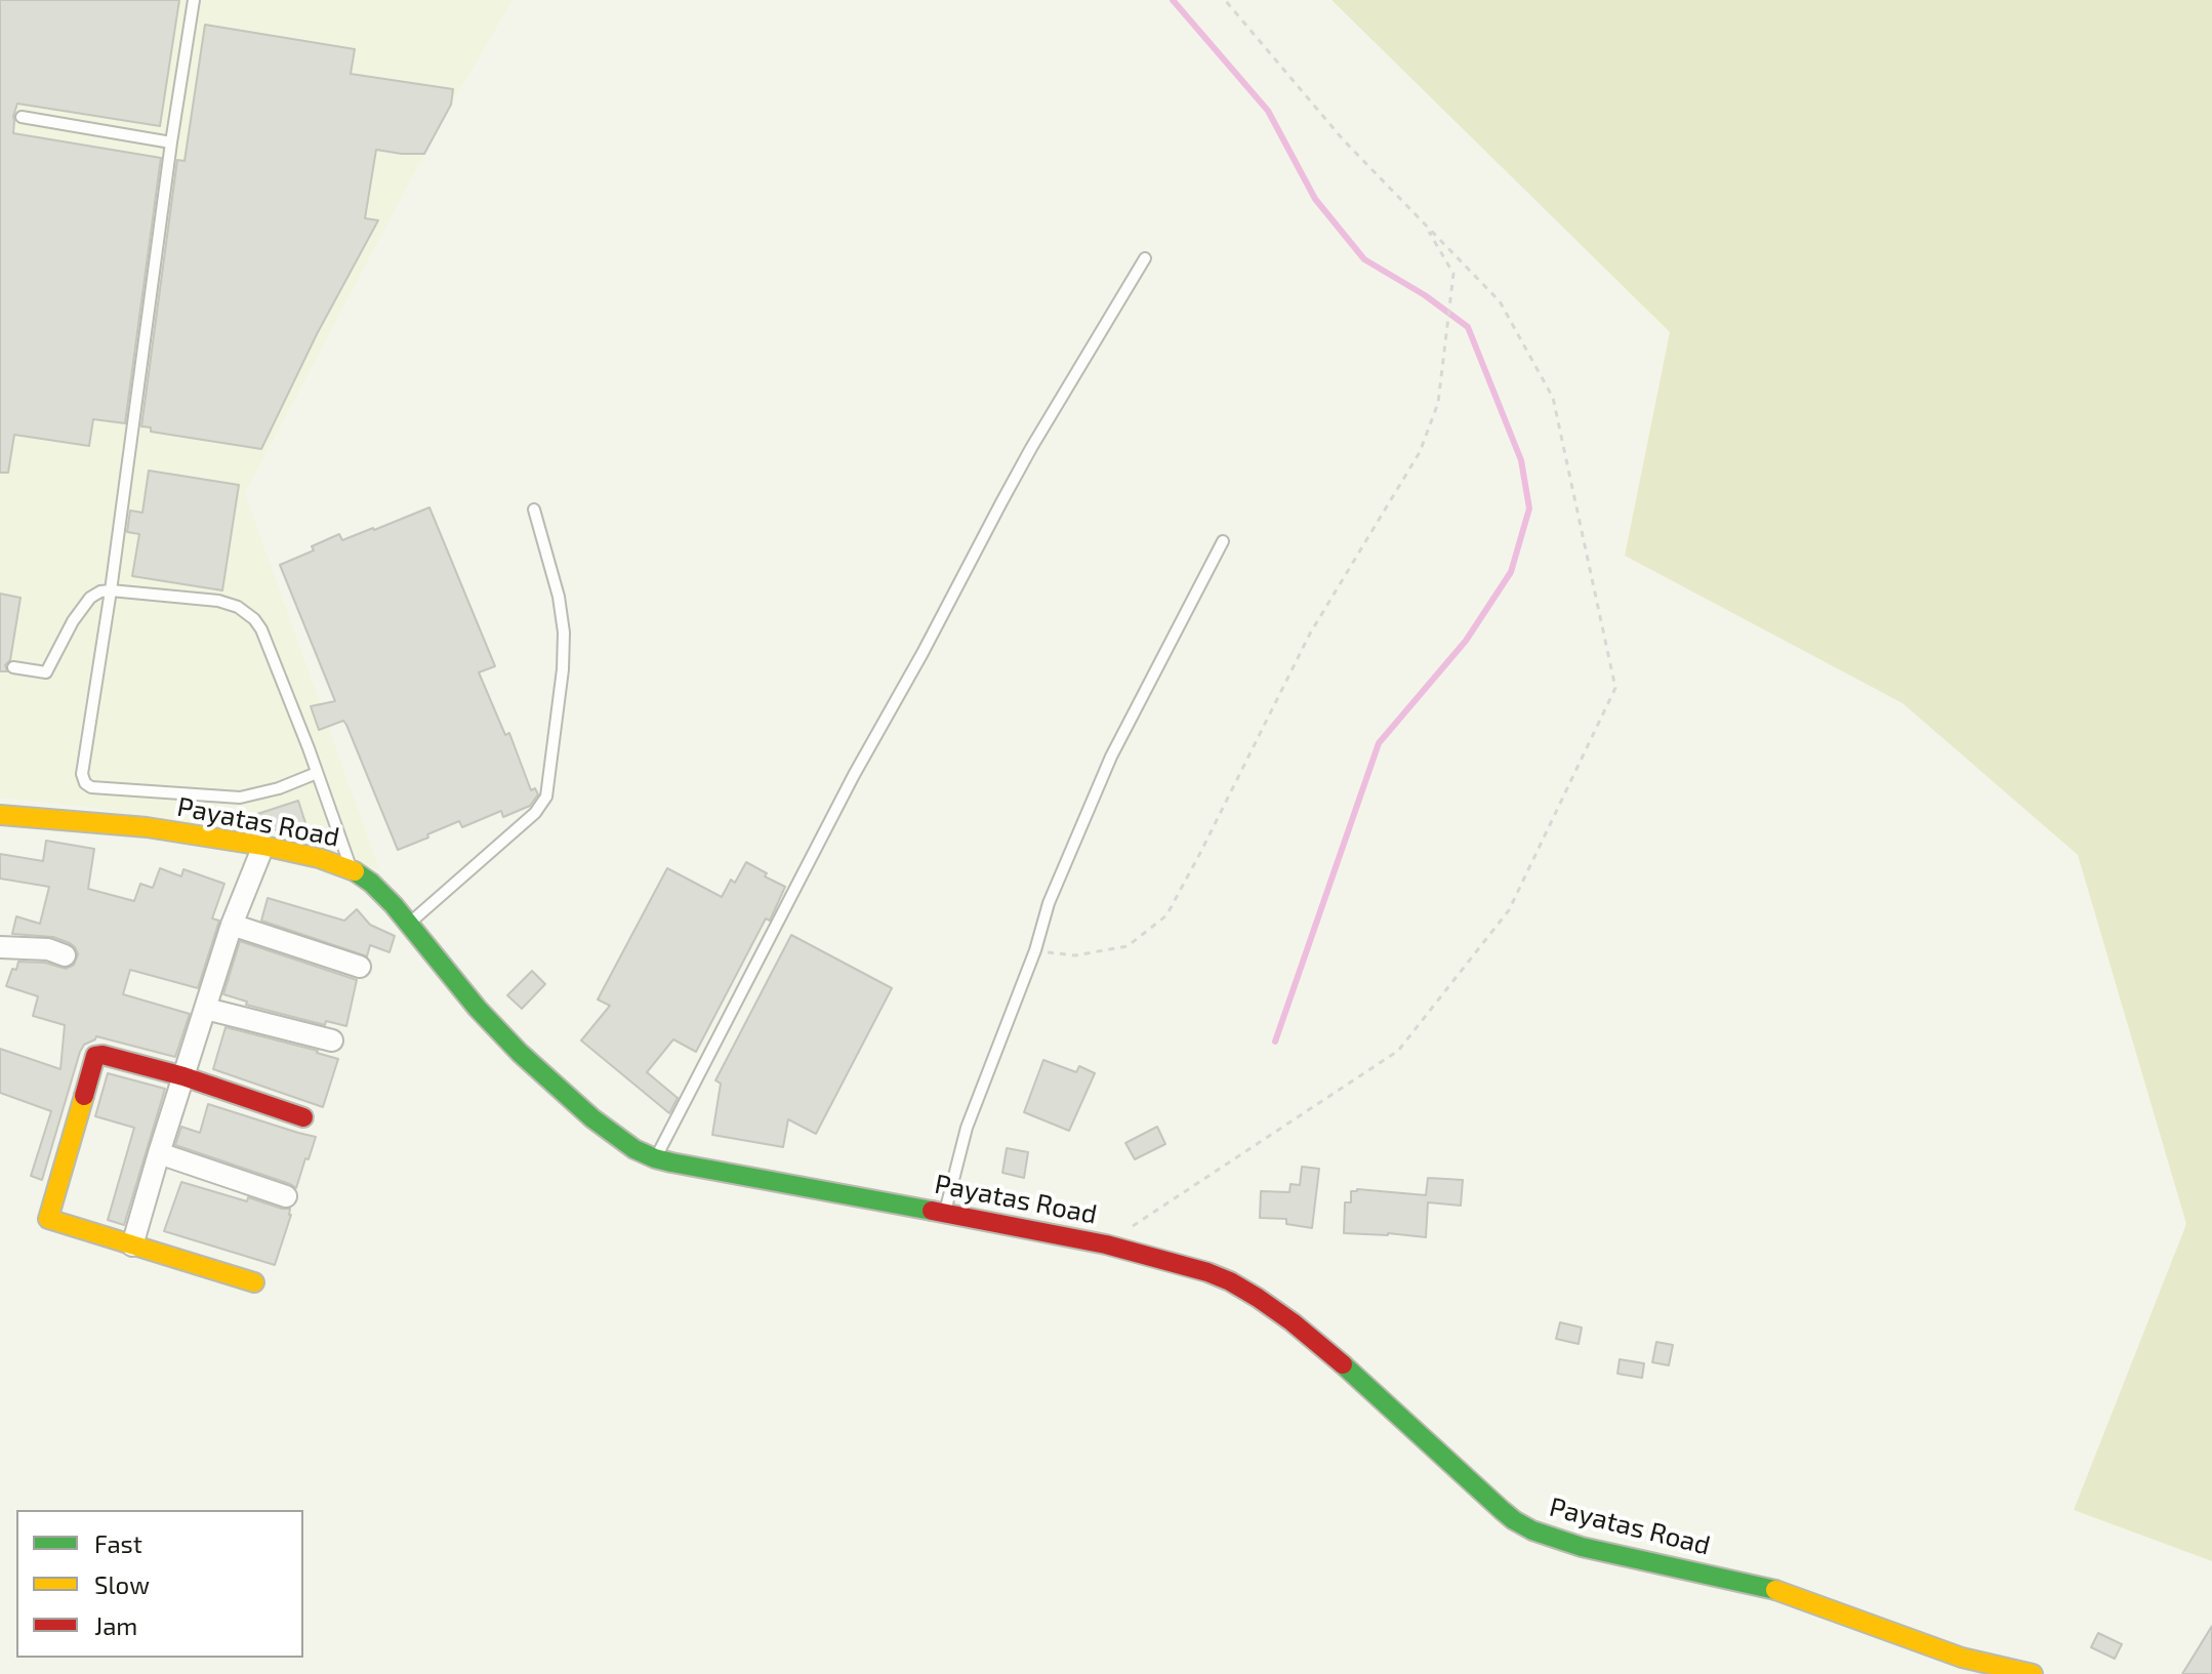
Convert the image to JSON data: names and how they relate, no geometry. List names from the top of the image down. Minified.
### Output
{"streets":{"main road":["Payatas Road"]},"legend":["Fast","Slow","Jam"]}
